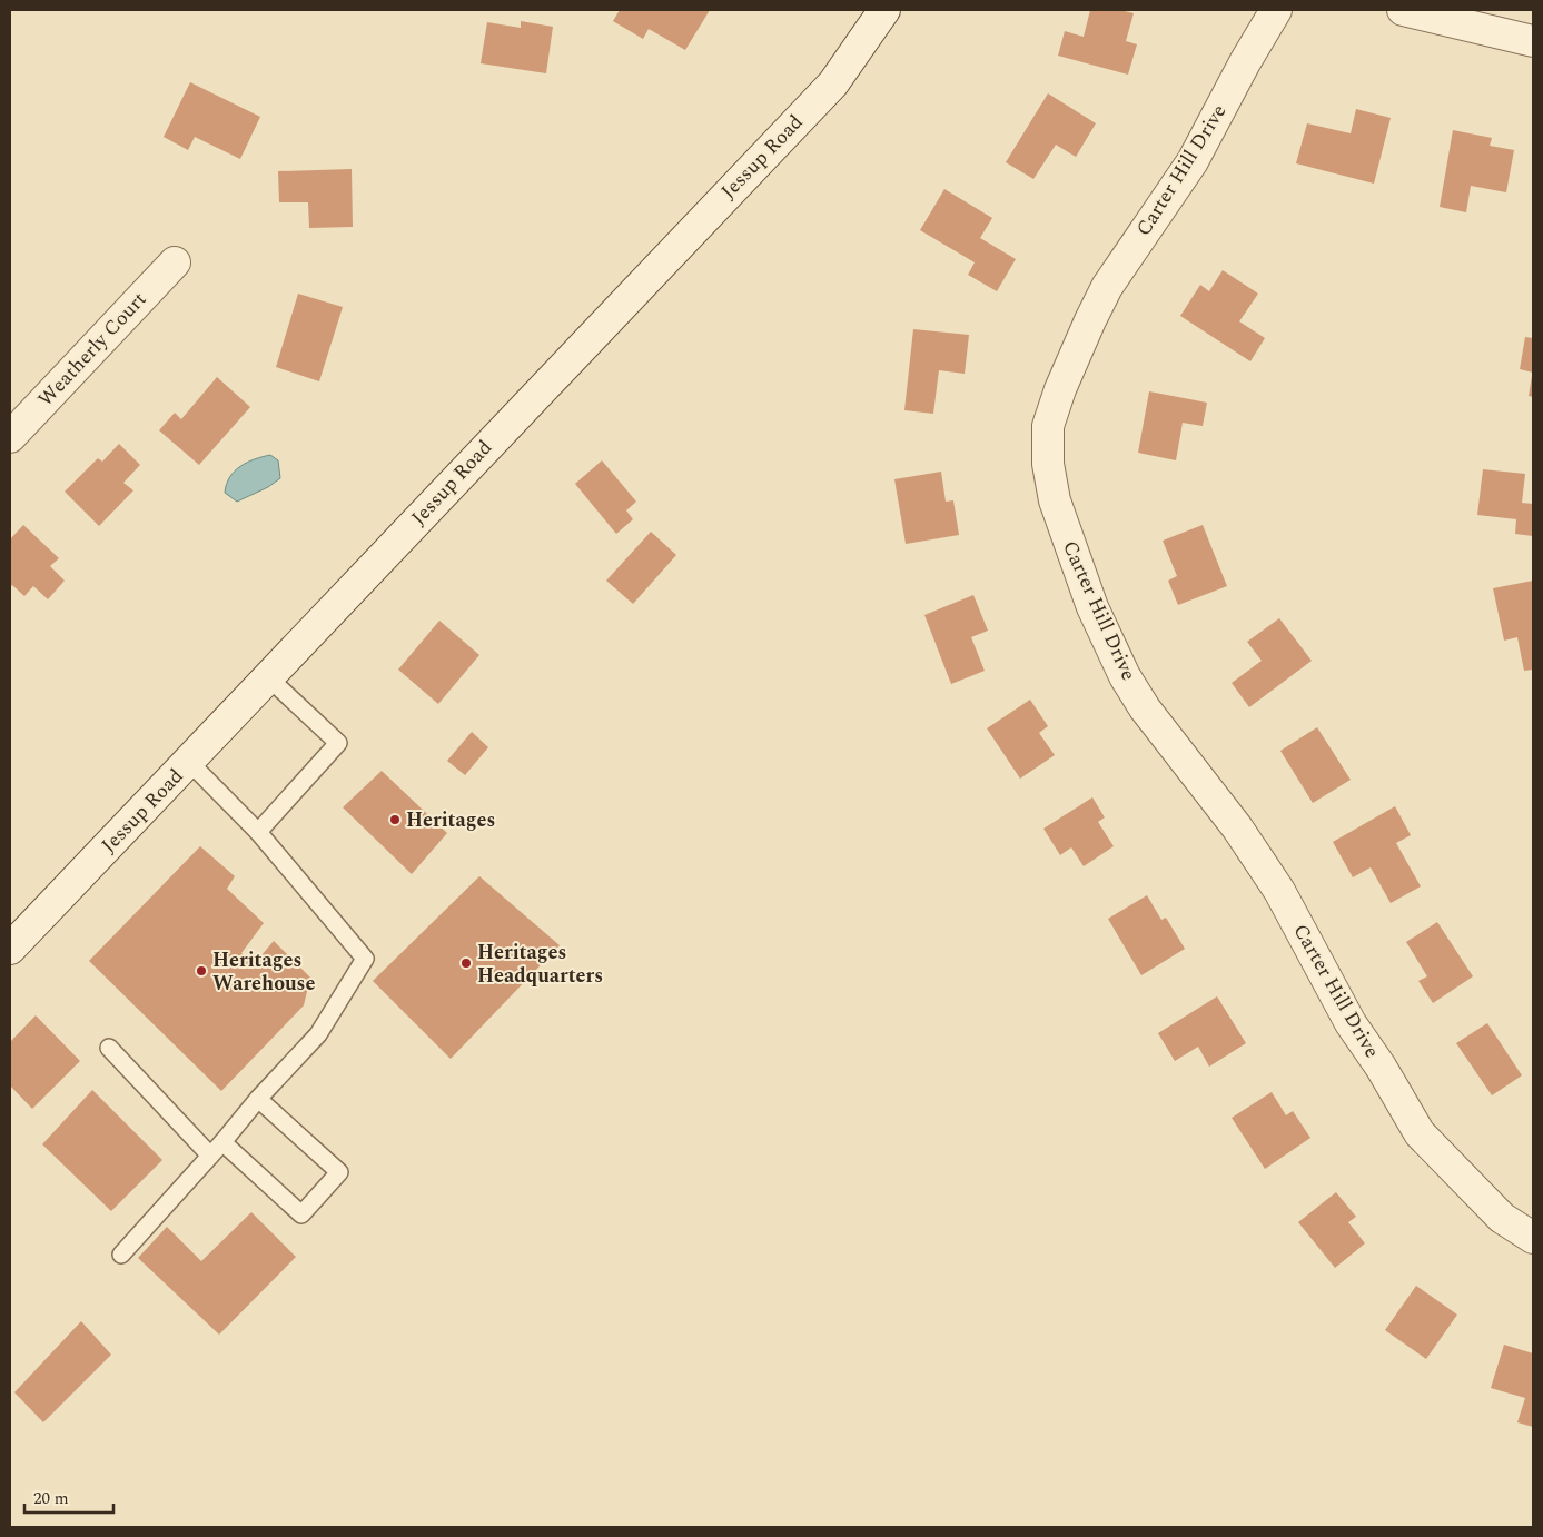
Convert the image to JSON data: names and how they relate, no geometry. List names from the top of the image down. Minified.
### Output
{"streets":{"street":["Jessup Road","Carter Hill Drive","Weatherly Court"]},"places":["Heritages","Heritages Headquarters","Heritages Warehouse"],"scale_bar":"20 m"}
